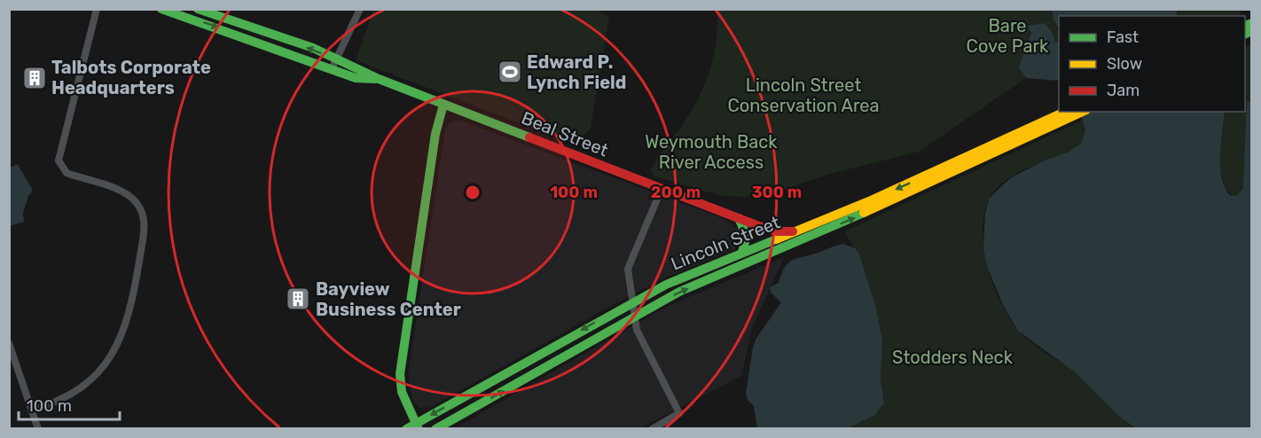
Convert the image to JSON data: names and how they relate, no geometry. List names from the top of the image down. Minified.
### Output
{"streets":{"main road":["Beal Street","Lincoln Street"]},"crossings":[["Beal Street","Lincoln Street"]],"parks":["Bare Cove Park","Lincoln Street Conservation Area","Weymouth Back River Access","Stodders Neck"],"places":{"sports":["Edward P. Lynch Field"],"building":["Talbots Corporate Headquarters","Bayview Business Center"]},"legend":["Fast","Slow","Jam"],"scale_bar":"100 m","rings":["100 m","200 m","300 m"]}
